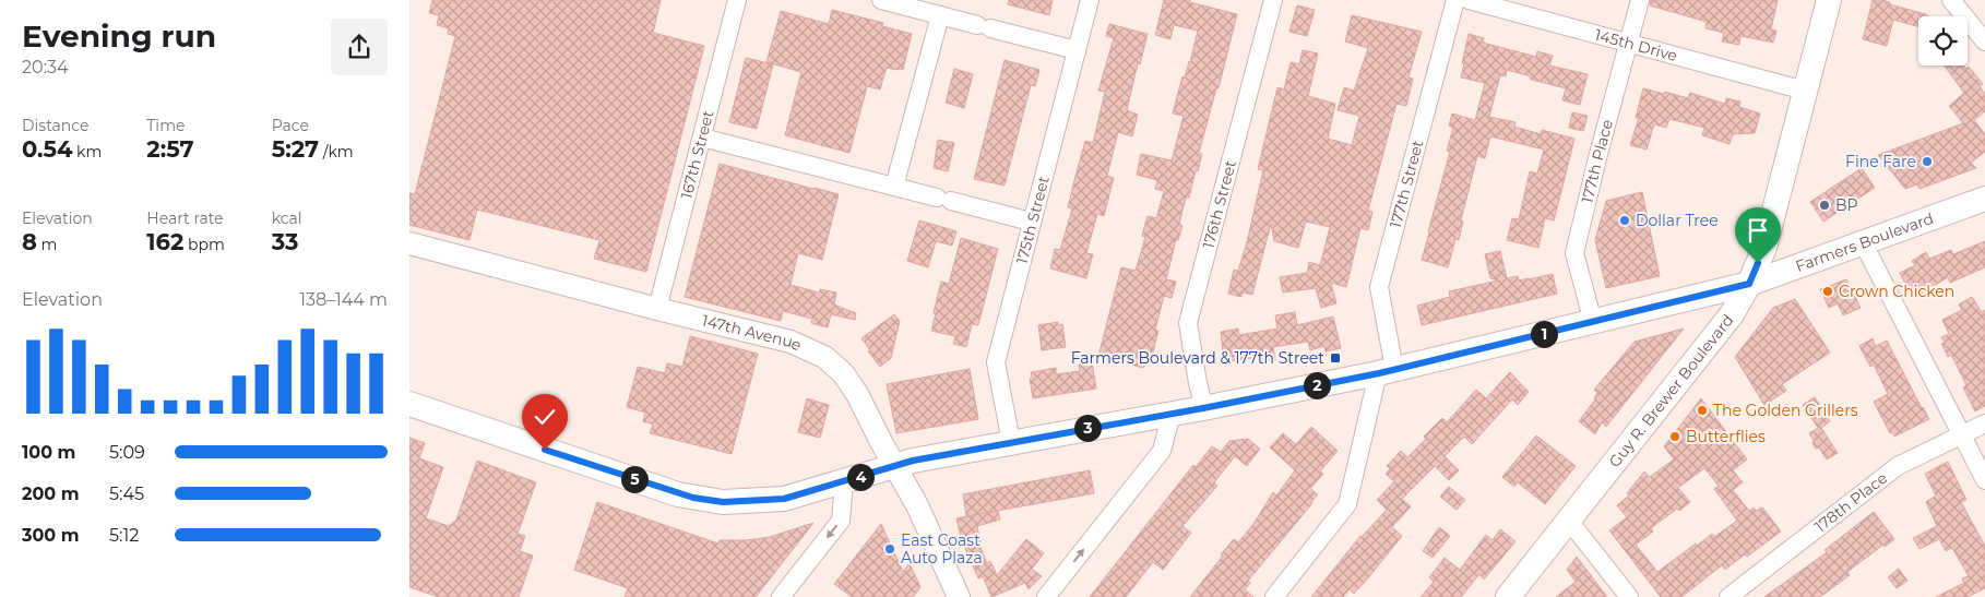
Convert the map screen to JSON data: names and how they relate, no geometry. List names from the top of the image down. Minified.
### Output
{"streets":{"main road":["Farmers Boulevard","Guy R. Brewer Boulevard"],"street":["145th Drive","167th Street","177th Place","177th Street","176th Street","175th Street","147th Avenue","178th Place"]},"crossings":[["145th Drive","177th Place"],["145th Drive","Guy R. Brewer Boulevard"],["167th Street","147th Avenue"],["177th Place","Farmers Boulevard"],["177th Street","Farmers Boulevard"],["176th Street","Farmers Boulevard"],["175th Street","Farmers Boulevard"],["Farmers Boulevard","147th Avenue"],["Farmers Boulevard","Guy R. Brewer Boulevard"]],"places":{"other":["Fine Fare","BP","Dollar Tree","Crown Chicken","The Golden Grillers","Butterflies","East Coast Auto Plaza"],"transit":["Farmers Boulevard & 177th Street"]},"page":{"heading":["Evening run","20:34"],"stats":[["Distance","0.54 km"],["Time","2:57"],["Pace","5:27 /km"],["Elevation","8 m"],["Heart rate","162 bpm"],["kcal","33"]],"chart":["Elevation","138–144 m"],"pins":["1","2","3","4","5"],"list":[{"name":"100 m","note":"5:09"},{"name":"200 m","note":"5:45"},{"name":"300 m","note":"5:12"}]}}
